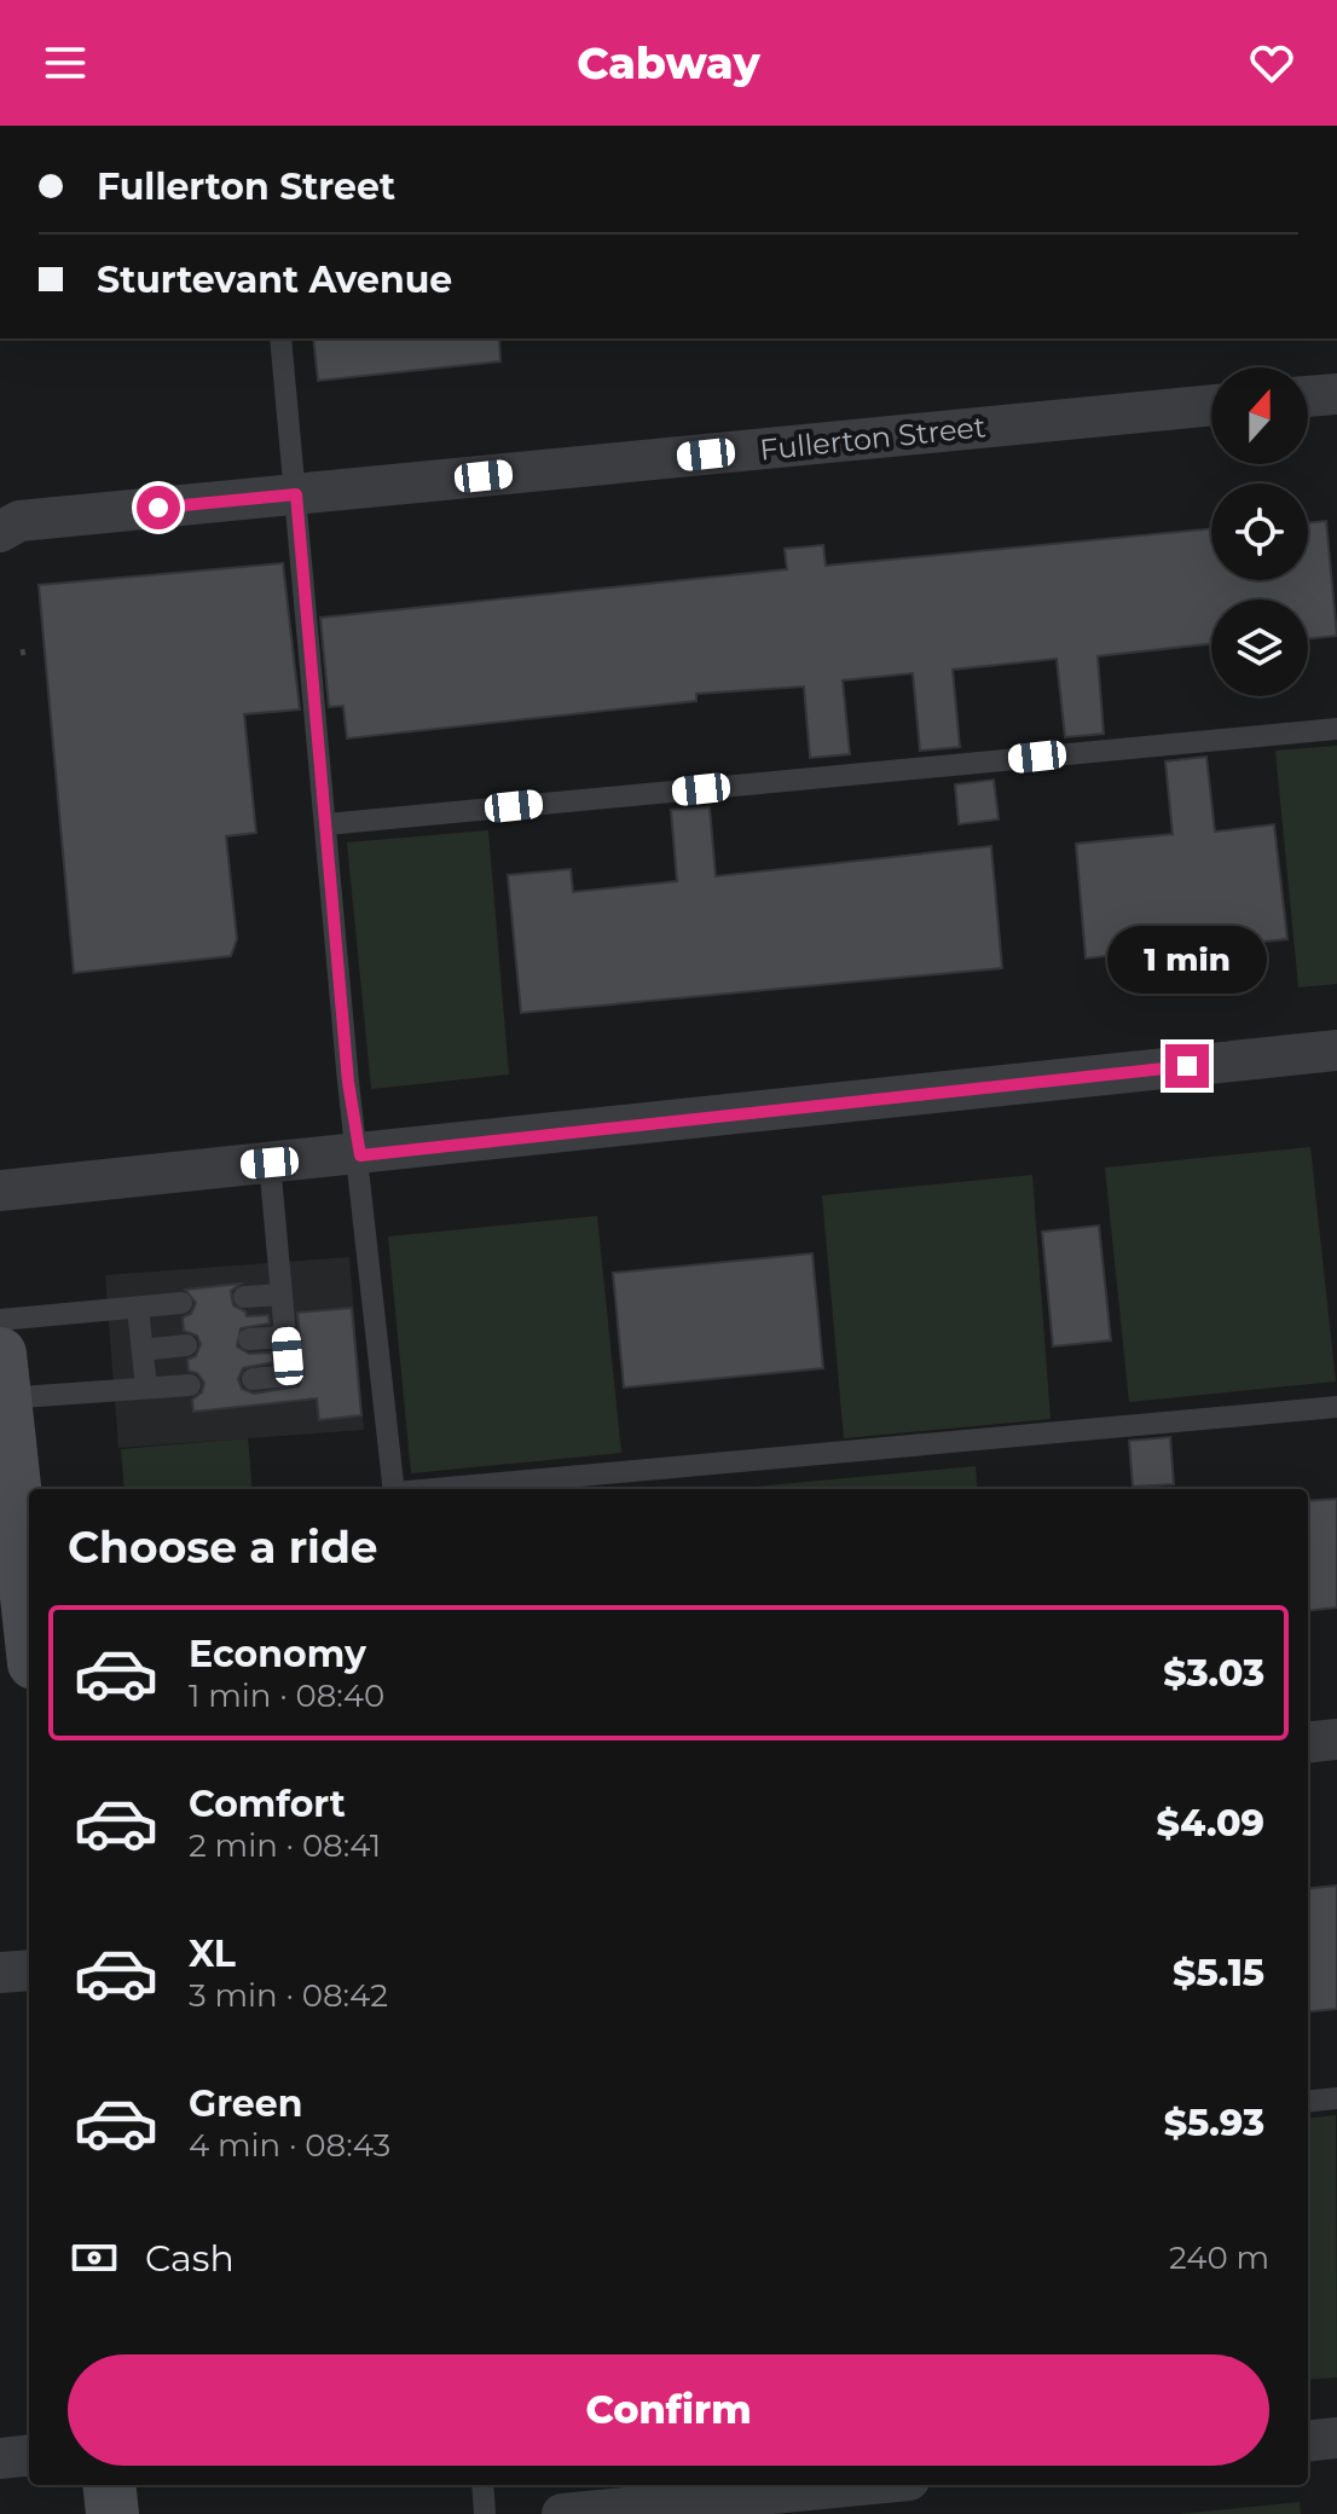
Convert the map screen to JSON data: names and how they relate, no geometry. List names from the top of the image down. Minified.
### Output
{"streets":{"street":["Fullerton Street"]},"north":"top","page":{"header":"Cabway","banner":["Fullerton Street","Sturtevant Avenue"],"bubble":"1 min","heading":"Choose a ride","list":[{"name":"Economy","note":"1 min · 08:40","value":"$3.03"},{"name":"Comfort","note":"2 min · 08:41","value":"$4.09"},{"name":"XL","note":"3 min · 08:42","value":"$5.15"},{"name":"Green","note":"4 min · 08:43","value":"$5.93"}],"pay":["Cash","240 m"],"buttons":"Confirm"}}
